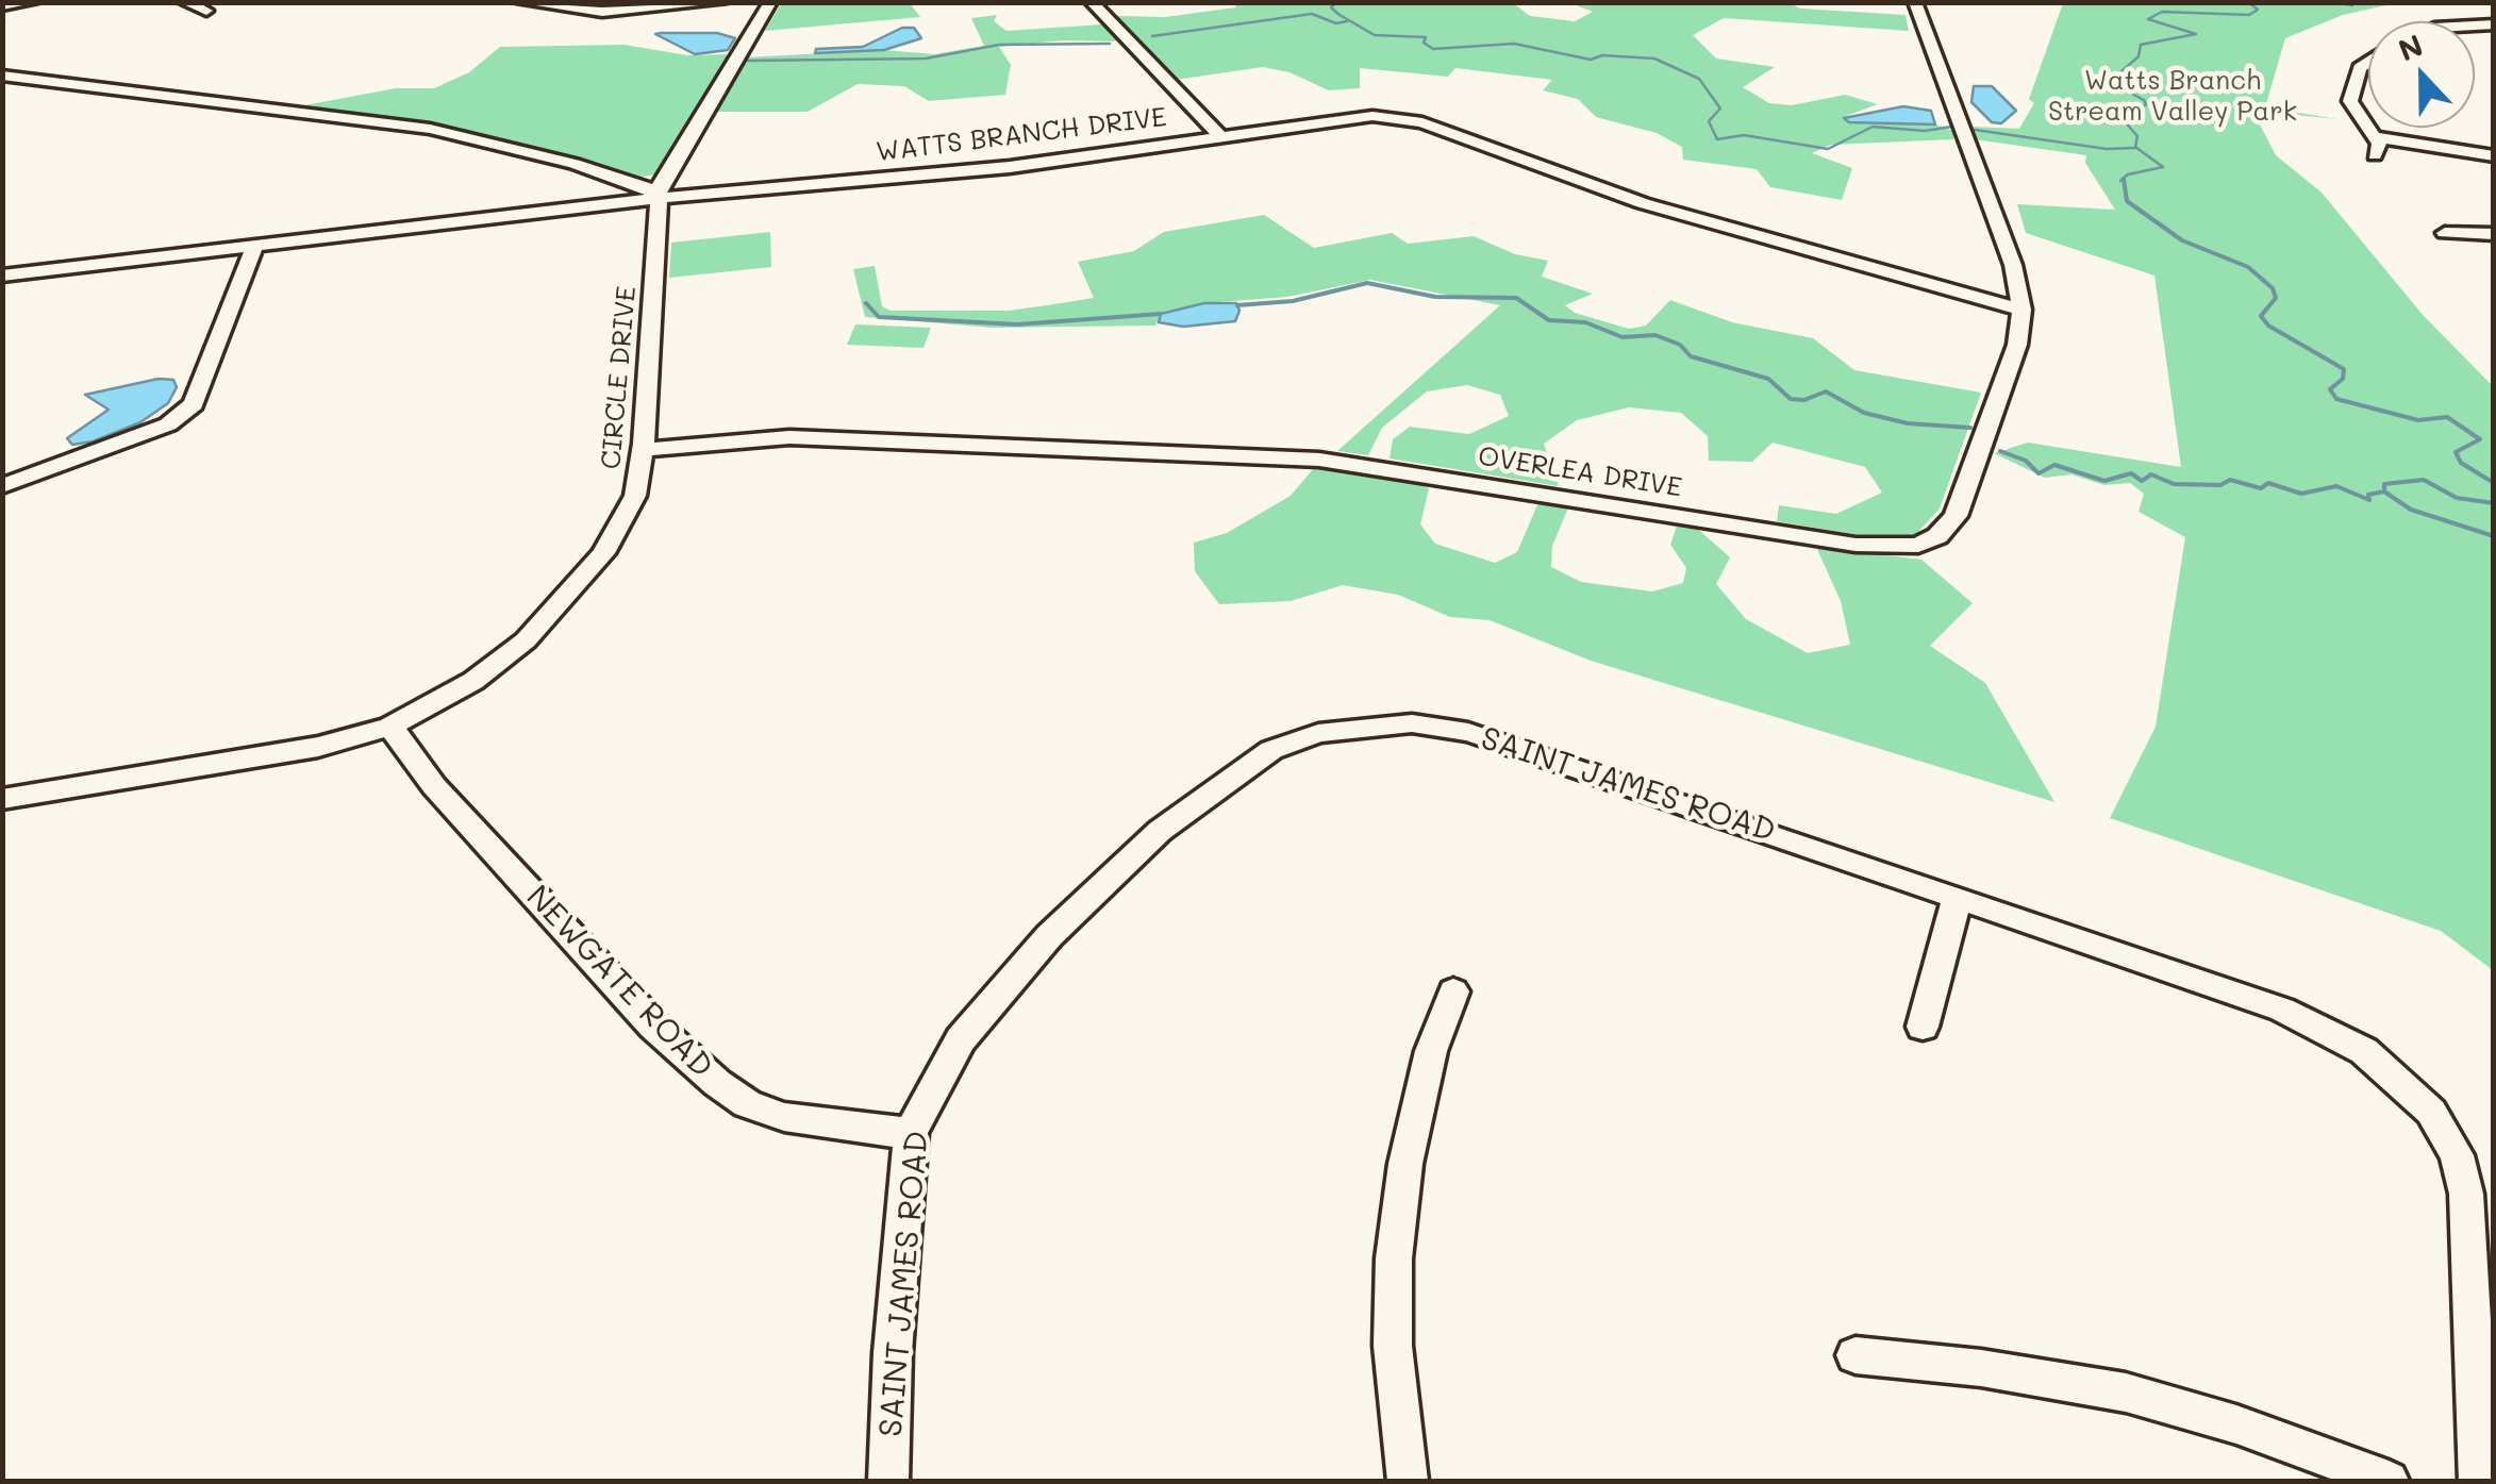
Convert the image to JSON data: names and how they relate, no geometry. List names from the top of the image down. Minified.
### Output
{"streets":{"street":["WATTS BRANCH DRIVE","CIRCLE DRIVE","OVERLEA DRIVE","SAINT JAMES ROAD","NEWGATE ROAD"]},"crossings":[["WATTS BRANCH DRIVE","CIRCLE DRIVE"],["WATTS BRANCH DRIVE","OVERLEA DRIVE"],["CIRCLE DRIVE","OVERLEA DRIVE"],["CIRCLE DRIVE","NEWGATE ROAD"],["SAINT JAMES ROAD","NEWGATE ROAD"]],"parks":["Watts Branch Stream Valley Park"],"north":"top"}
